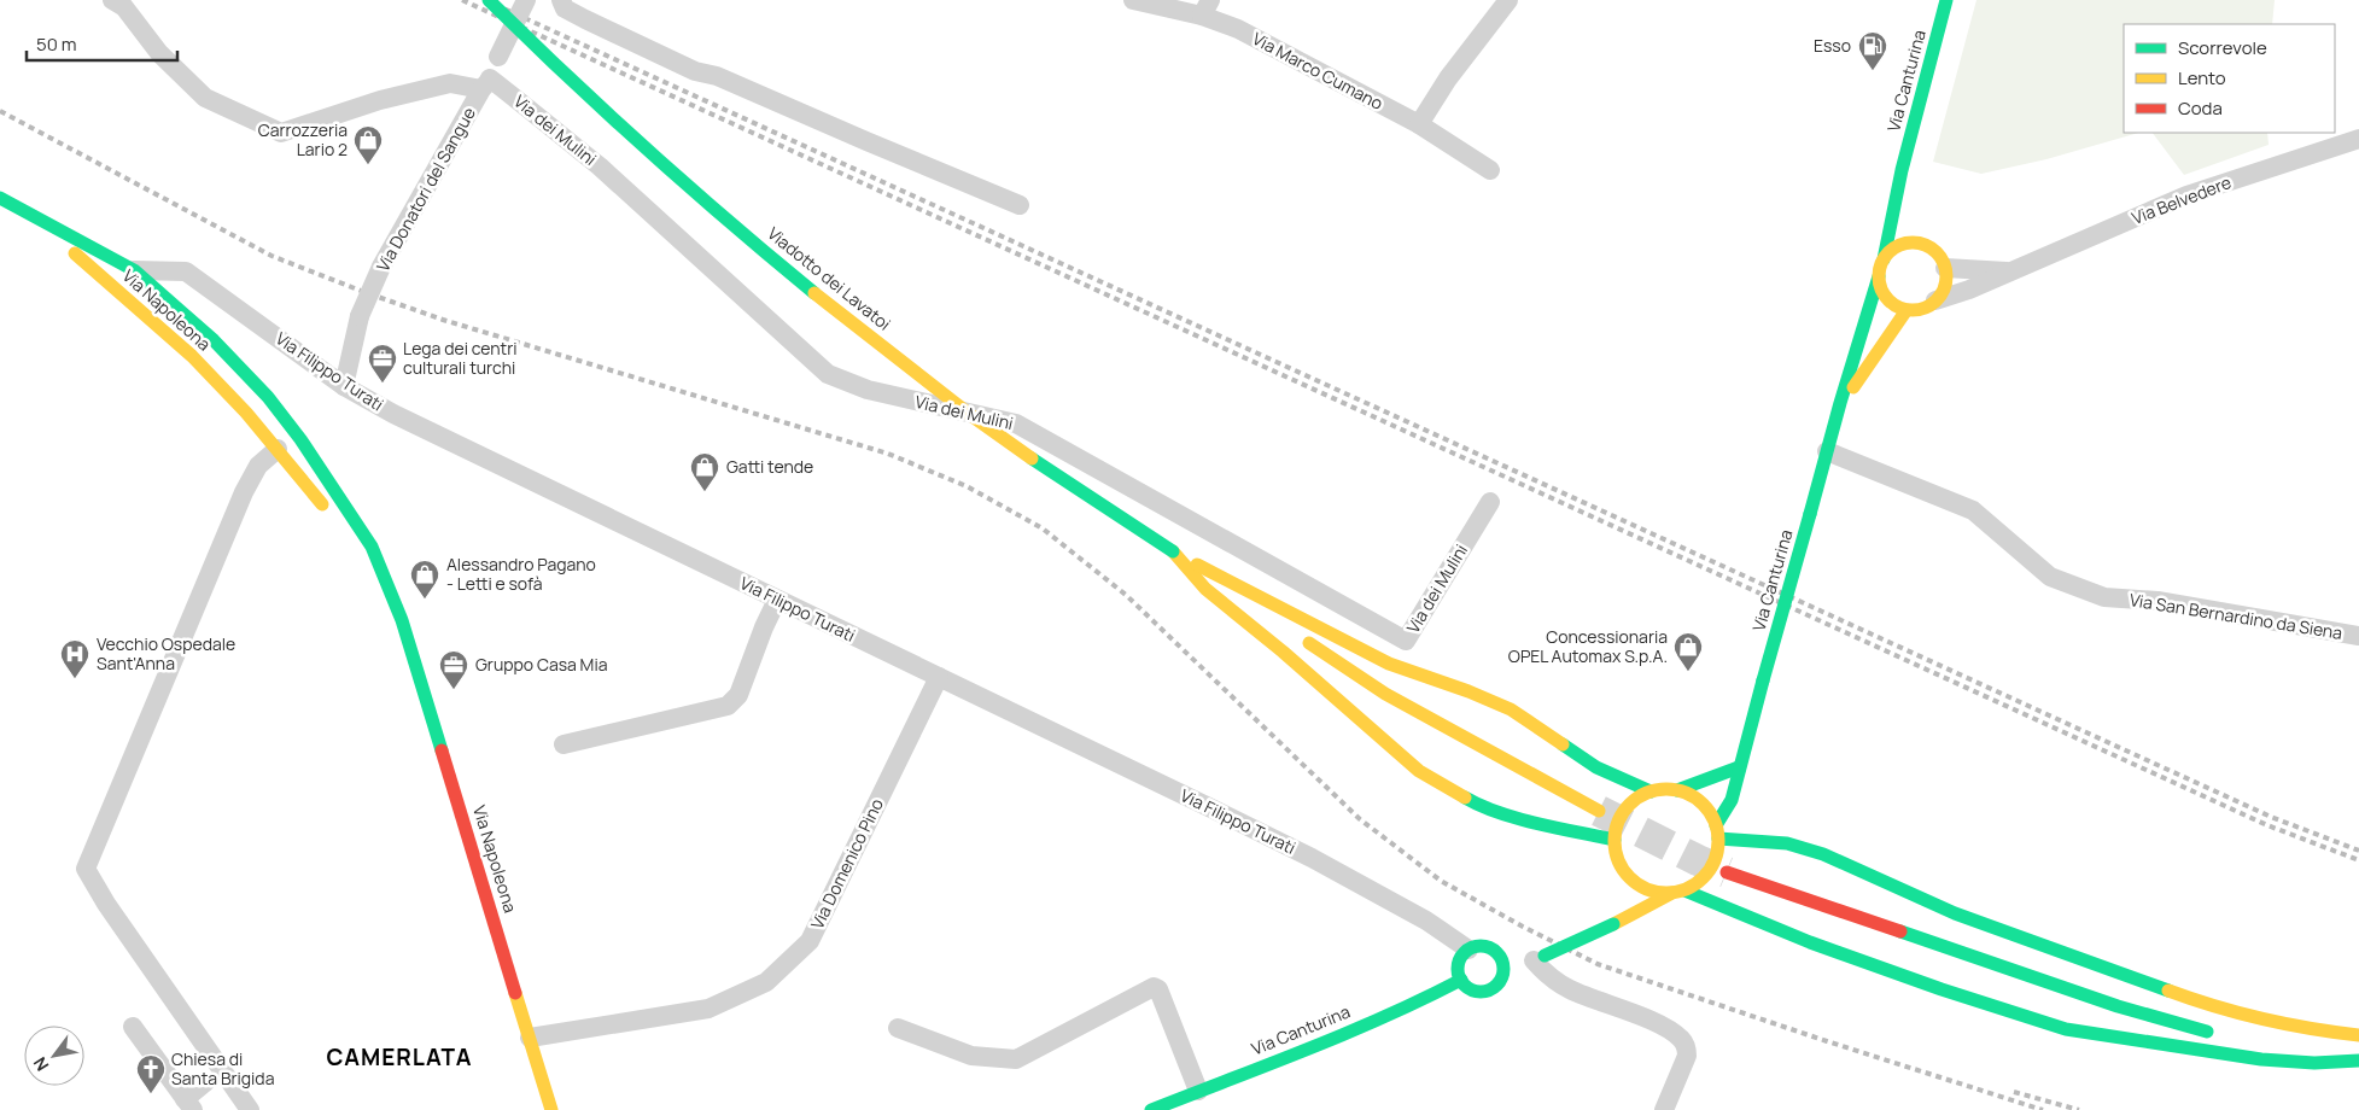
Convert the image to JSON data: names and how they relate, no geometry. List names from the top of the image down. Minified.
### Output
{"streets":{"main road":["Via Canturina","Viadotto dei Lavatoi","Via Napoleona"],"street":["Via Marco Cumano","Via dei Mulini","Via Donatori del Sangue","Via Belvedere","Via Filippo Turati","Via San Bernardino da Siena","Via Domenico Pino"]},"crossings":[["Via Canturina","Via Belvedere"],["Via Canturina","Via San Bernardino da Siena"],["Via dei Mulini","Via Donatori del Sangue"],["Via Donatori del Sangue","Via Filippo Turati"],["Via Napoleona","Via Filippo Turati"],["Via Napoleona","Via Domenico Pino"],["Via Filippo Turati","Via Domenico Pino"]],"districts":["CAMERLATA"],"places":{"fuel station":["Esso"],"shop":["Carrozzeria Lario 2","Gatti tende","Alessandro Pagano - Letti e sofà","Concessionaria OPEL Automax S.p.A."],"office":["Lega dei centri culturali turchi","Gruppo Casa Mia"],"hospital":["Vecchio Ospedale Sant'Anna"],"church":["Chiesa di Santa Brigida"]},"legend":["Scorrevole","Lento","Coda"],"scale_bar":"50 m","north":"bottom left"}
